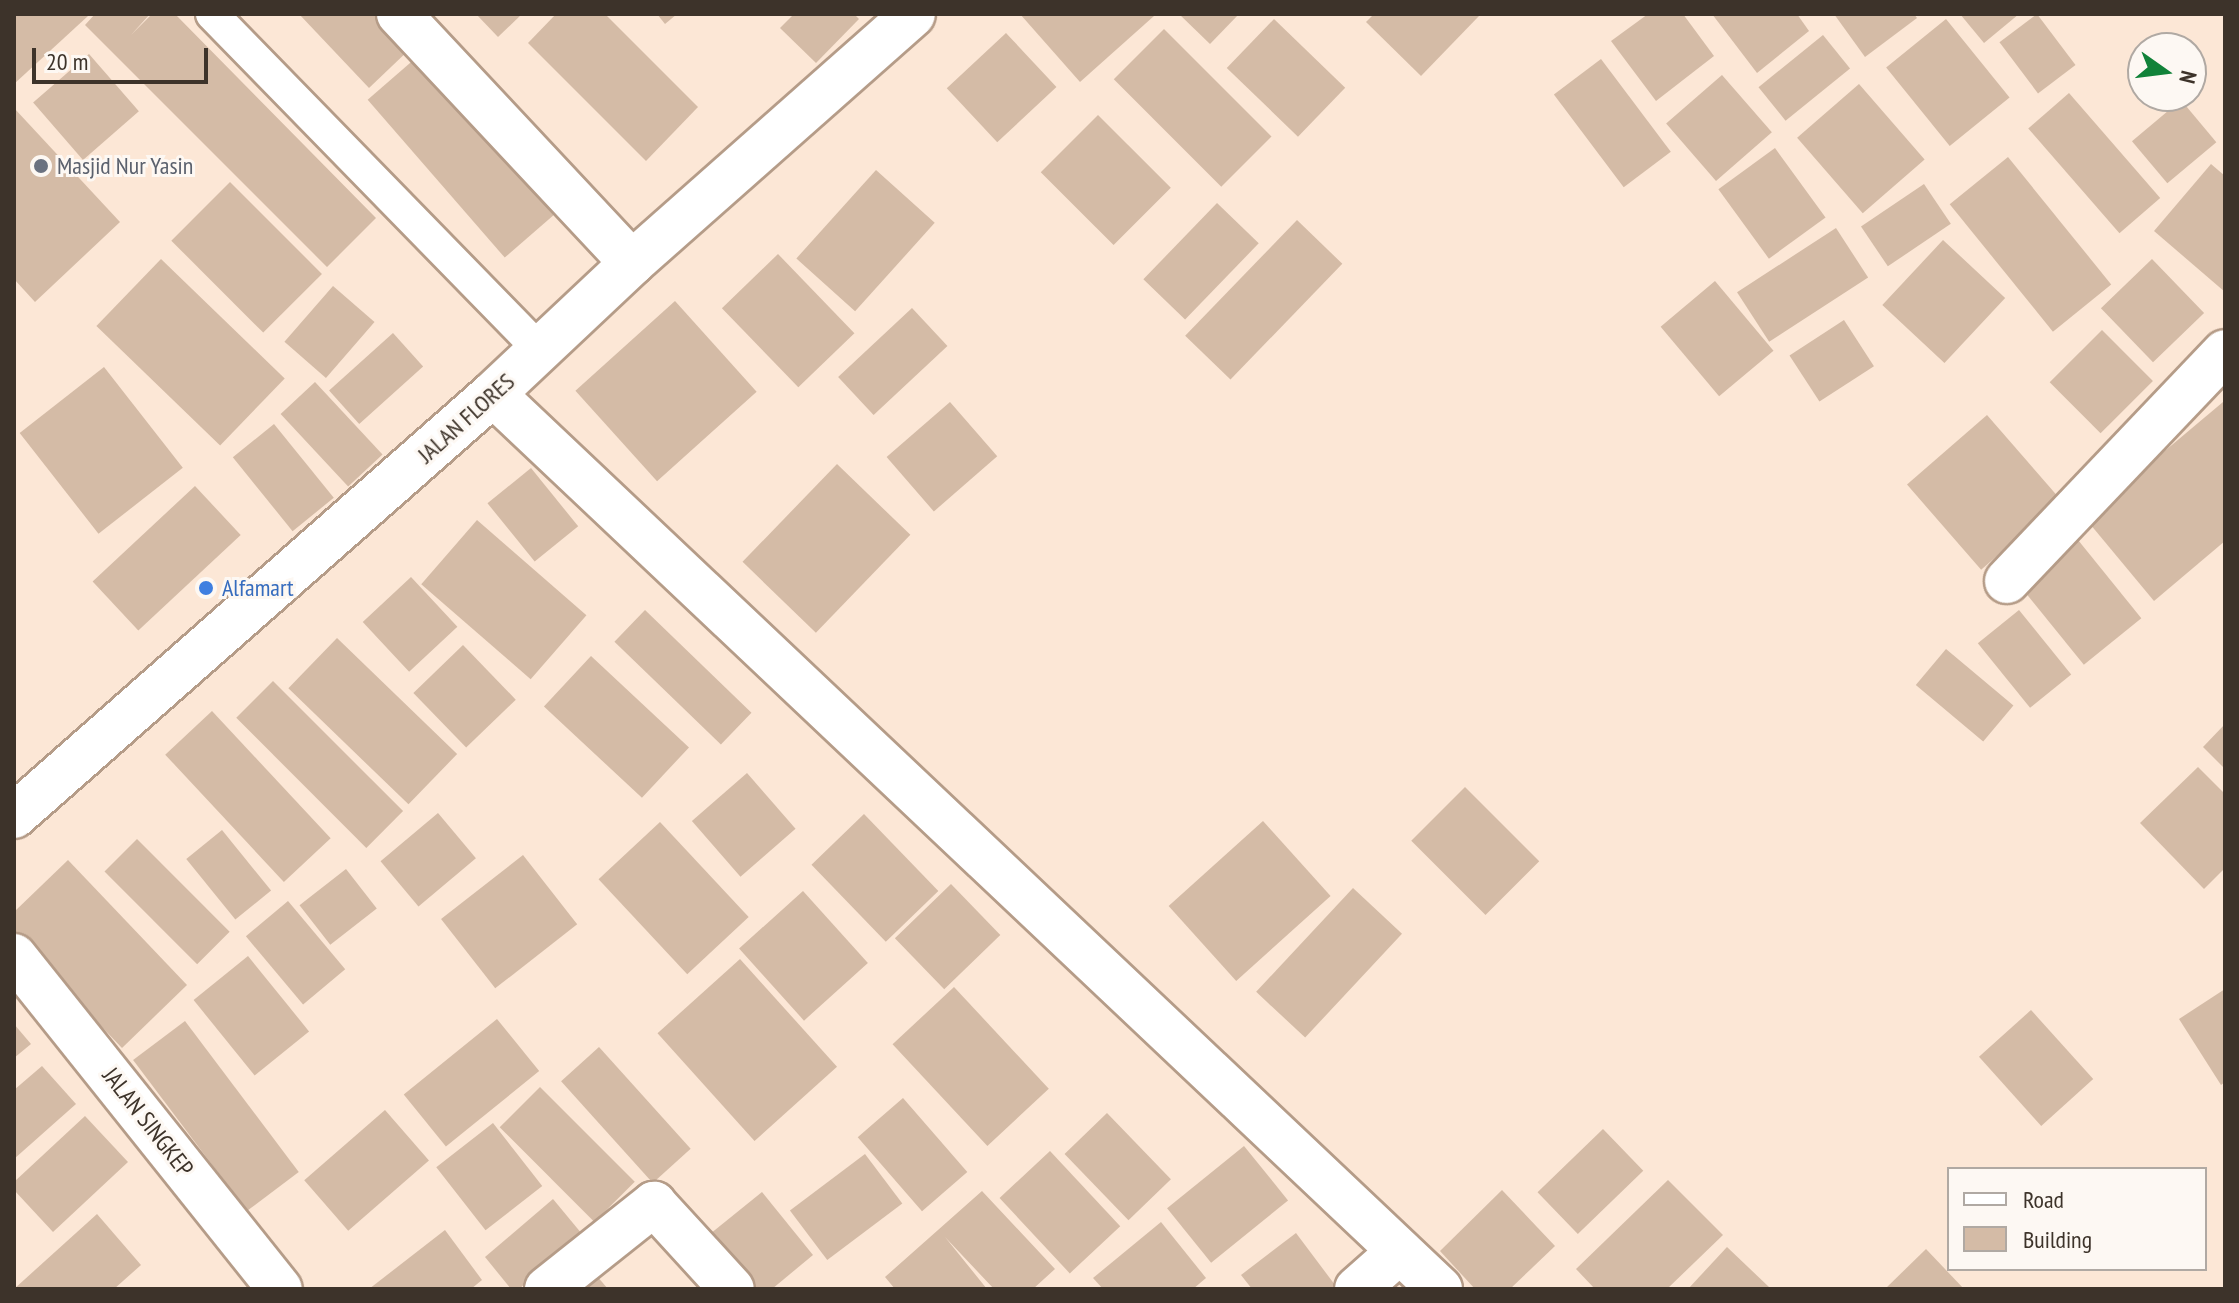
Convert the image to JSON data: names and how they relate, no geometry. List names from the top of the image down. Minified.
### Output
{"streets":{"street":["JALAN FLORES","JALAN SINGKEP"]},"places":["Masjid Nur Yasin","Alfamart"],"legend":["Road","Building"],"scale_bar":"20 m","north":"right"}
